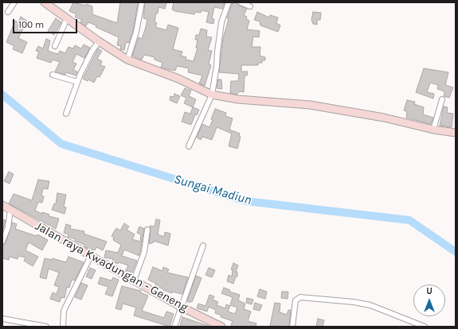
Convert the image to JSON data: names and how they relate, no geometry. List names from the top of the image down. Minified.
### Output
{"streets":{"street":["Jalan raya Kwadungan - Geneng"]},"water":["Sungai Madiun"],"scale_bar":"100 m","north":"top"}
